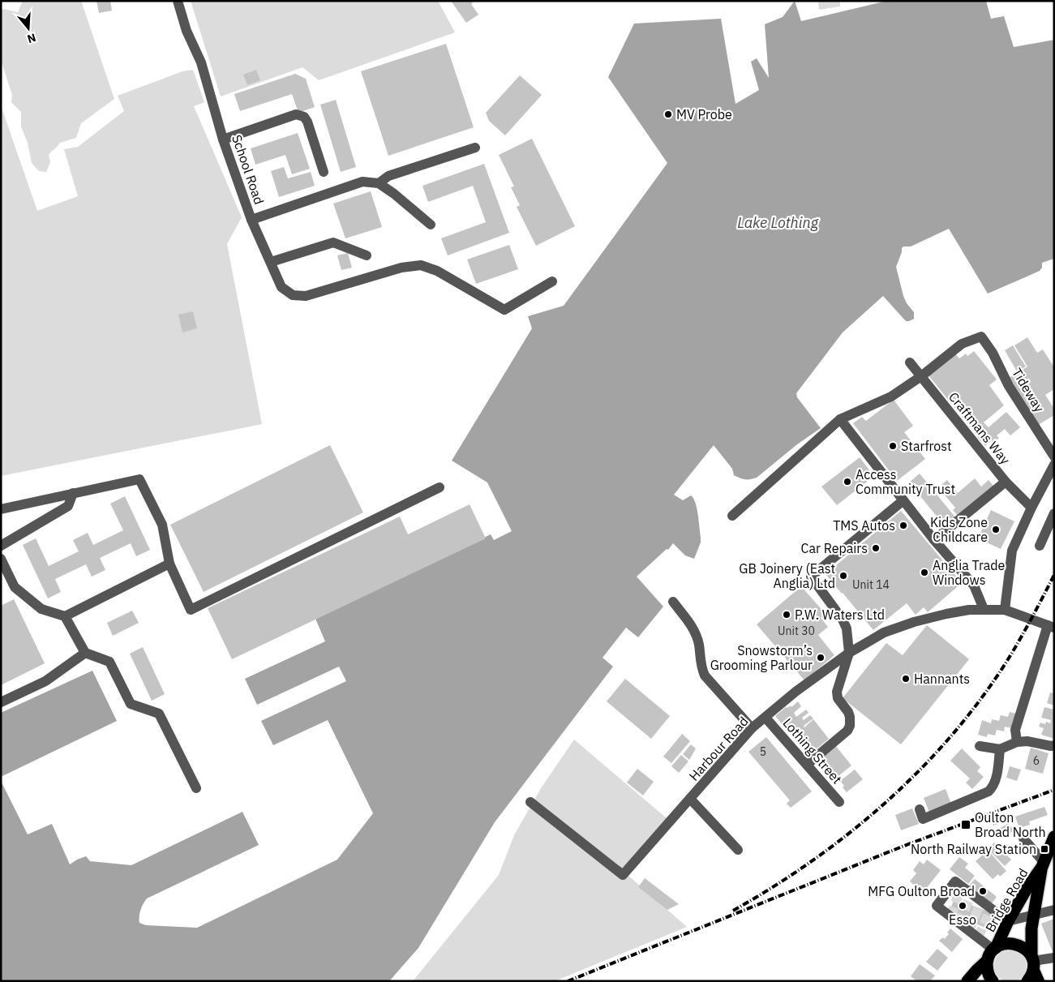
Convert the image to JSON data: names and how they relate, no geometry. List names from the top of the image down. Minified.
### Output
{"streets":{"highway":["Bridge Road"],"street":["School Road","Tideway","Craftmans Way","Harbour Road","Lothing Street"]},"crossings":[["Tideway","Craftmans Way"],["Harbour Road","Lothing Street"]],"water":["Lake Lothing"],"places":{"other":["MV Probe","Starfrost","Access Community Trust","TMS Autos","Kids Zone Childcare","Car Repairs","Anglia Trade Windows","GB Joinery (East Anglia) Ltd","P.W. Waters Ltd","Snowstorm’s Grooming Parlour","Hannants","MFG Oulton Broad","Esso"],"transit":["Oulton Broad North","North Railway Station"]},"house_numbers":["Unit 14","Unit 30","5","6"],"north":"bottom"}
